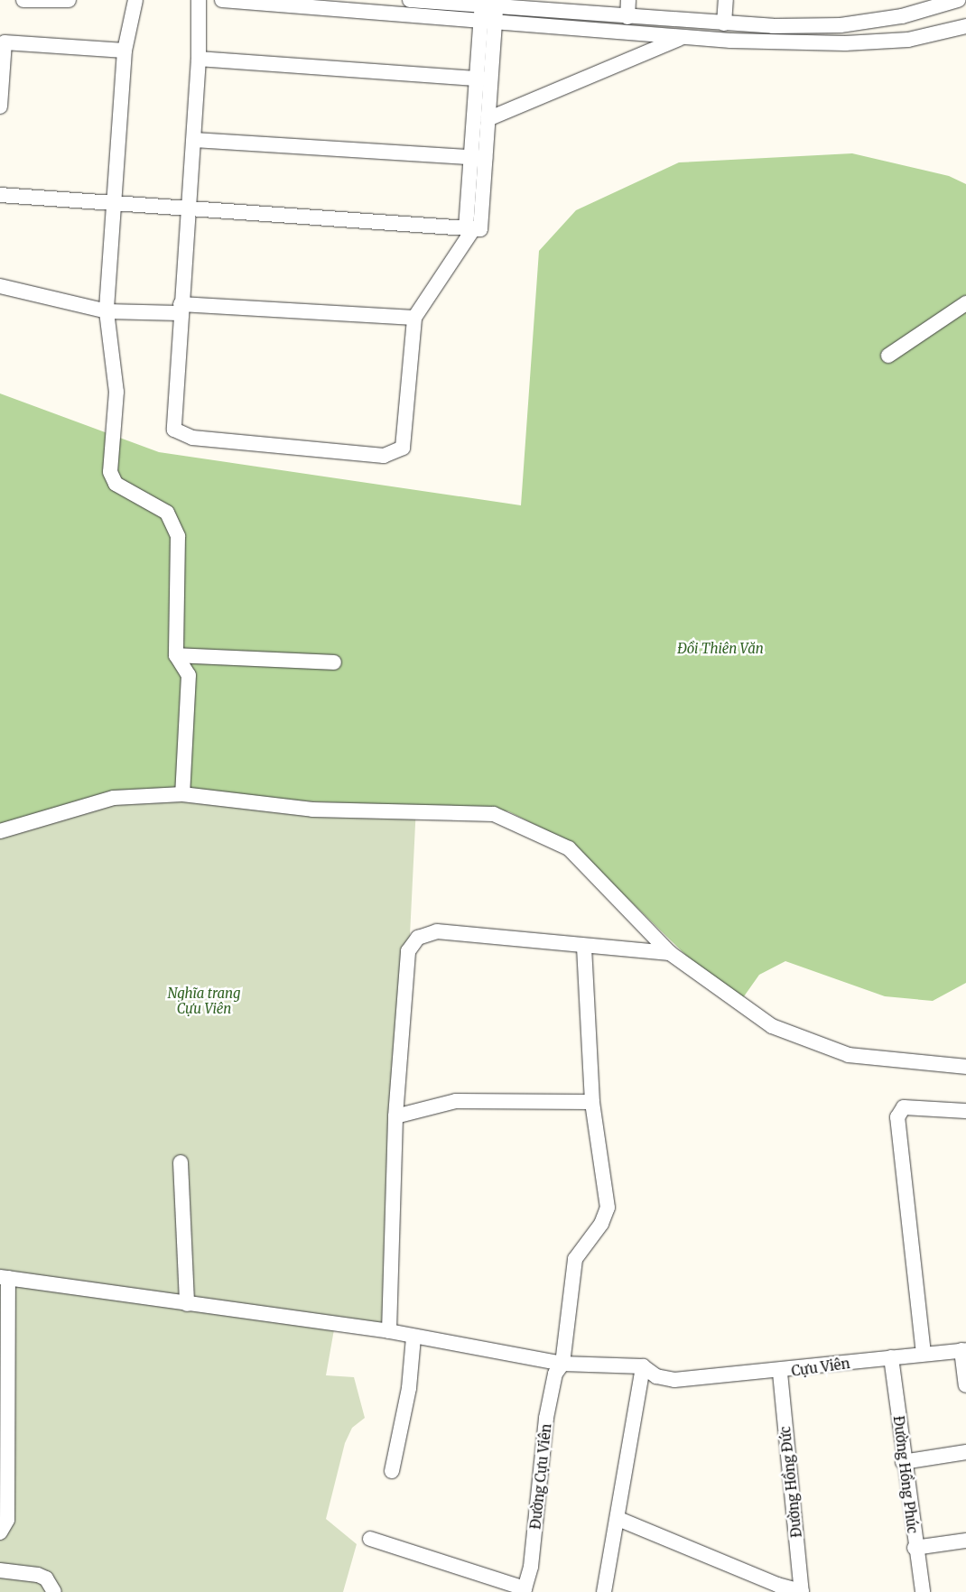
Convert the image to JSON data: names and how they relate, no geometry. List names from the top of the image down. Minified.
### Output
{"streets":{"street":["Cựu Viên","Đường Hồng Phúc","Đường Cựu Viên","Đường Hồng Đức"]},"crossings":[["Cựu Viên","Đường Hồng Phúc"],["Cựu Viên","Đường Hồng Đức"]],"parks":["Đồi Thiên Văn","Nghĩa trang Cựu Viên"]}
